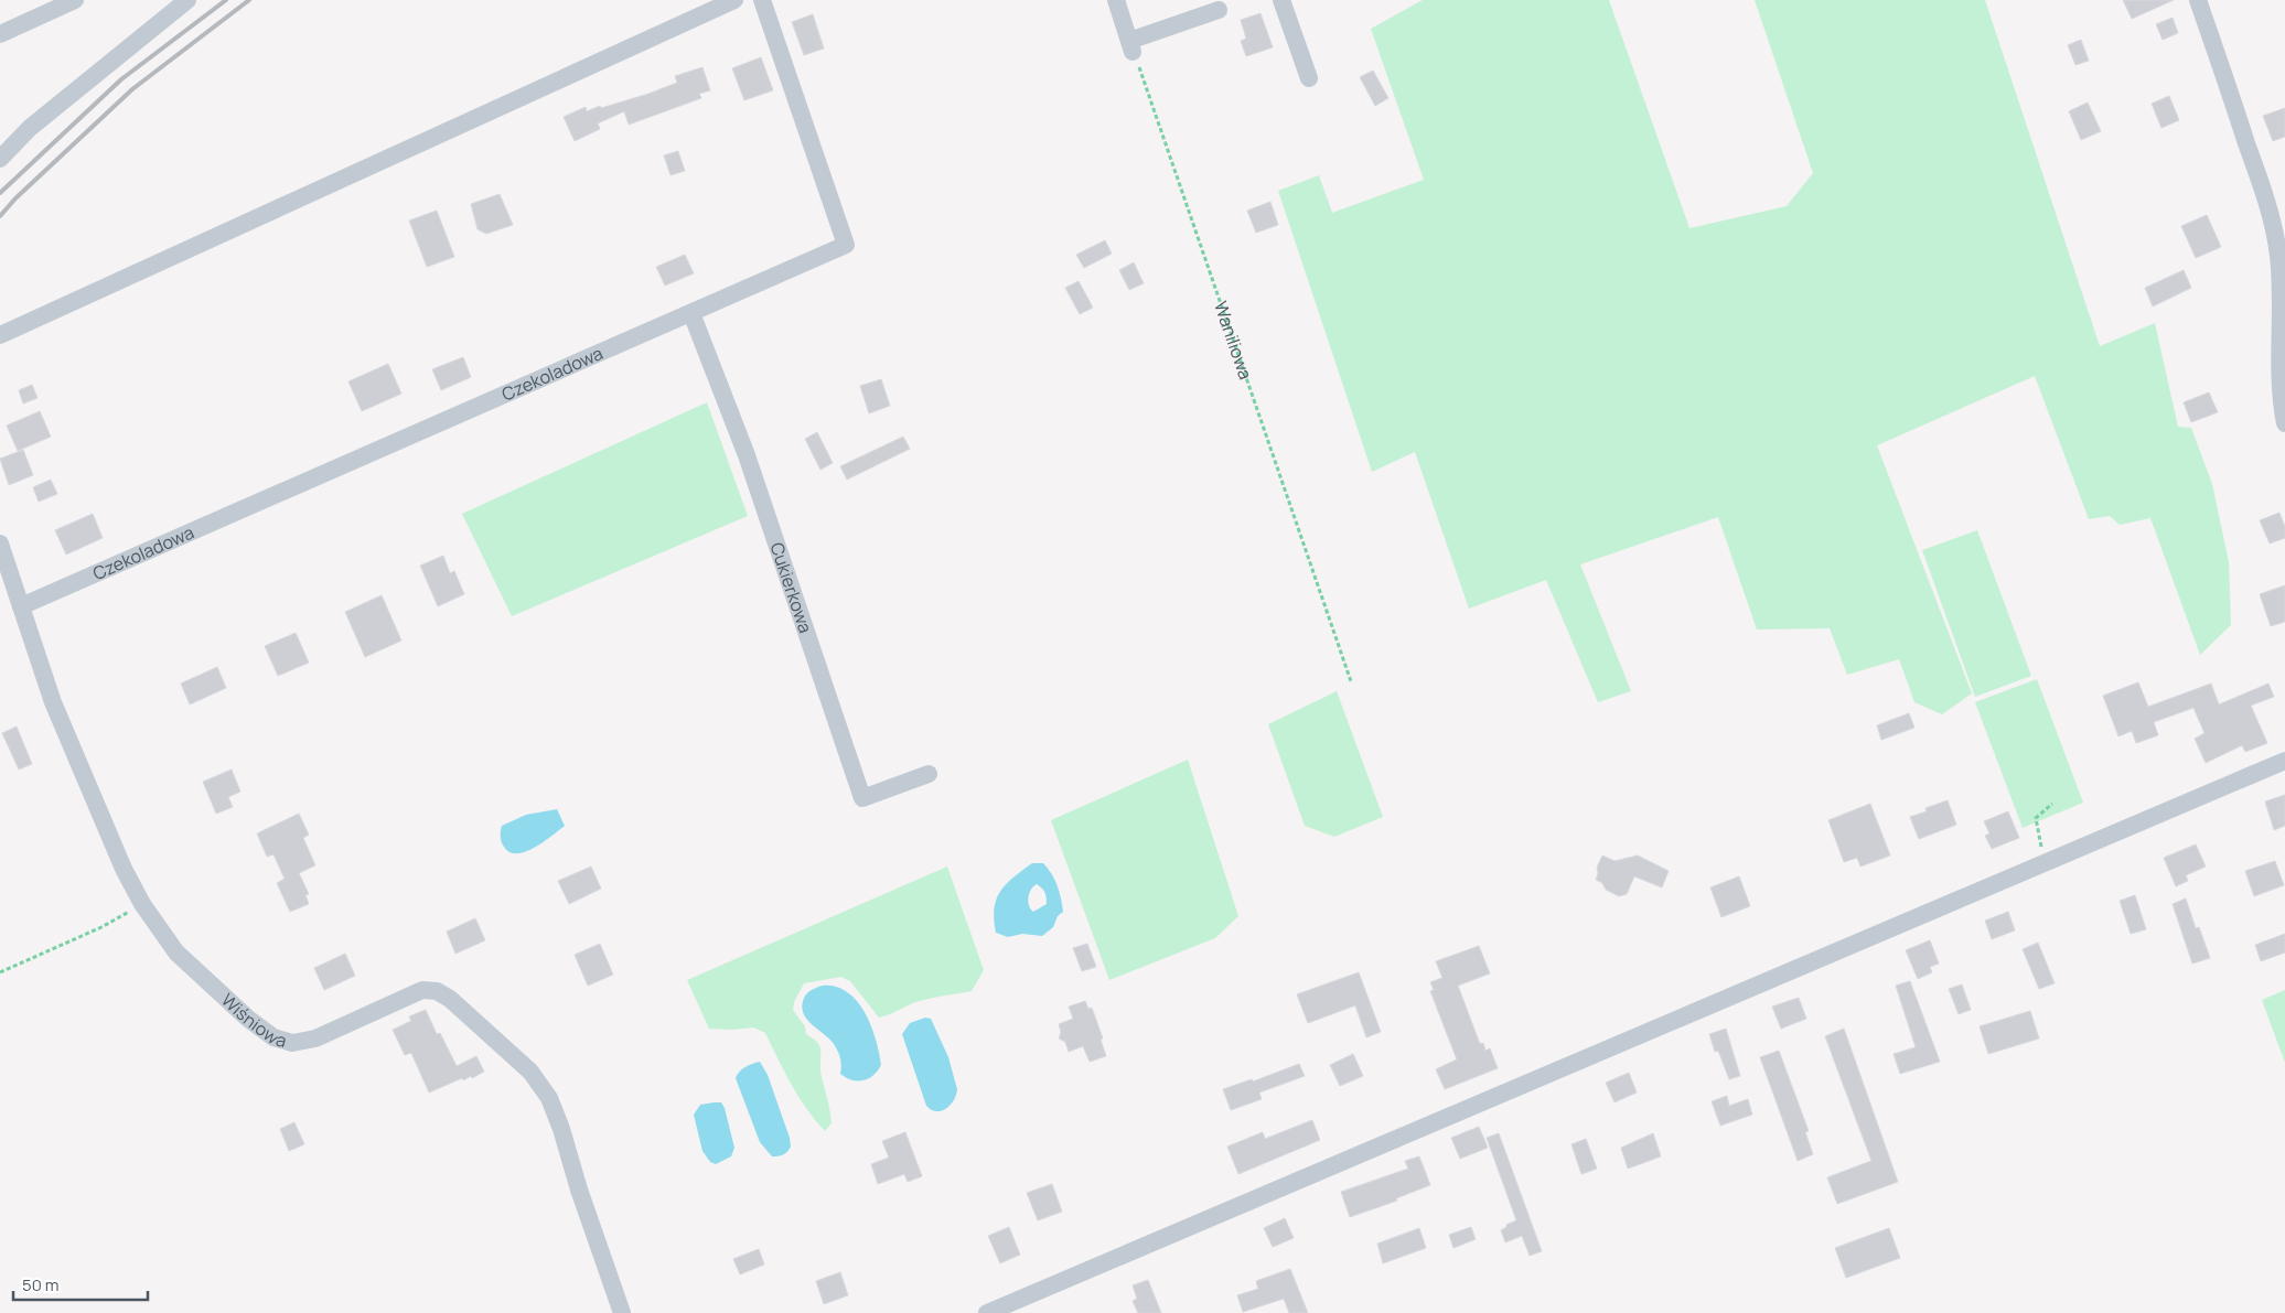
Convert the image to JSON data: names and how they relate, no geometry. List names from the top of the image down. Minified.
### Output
{"streets":{"street":["Czekoladowa","Cukierkowa","Wiśniowa"],"path":["Waniliowa"]},"crossings":[["Czekoladowa","Cukierkowa"],["Czekoladowa","Wiśniowa"]],"scale_bar":"50 m"}
